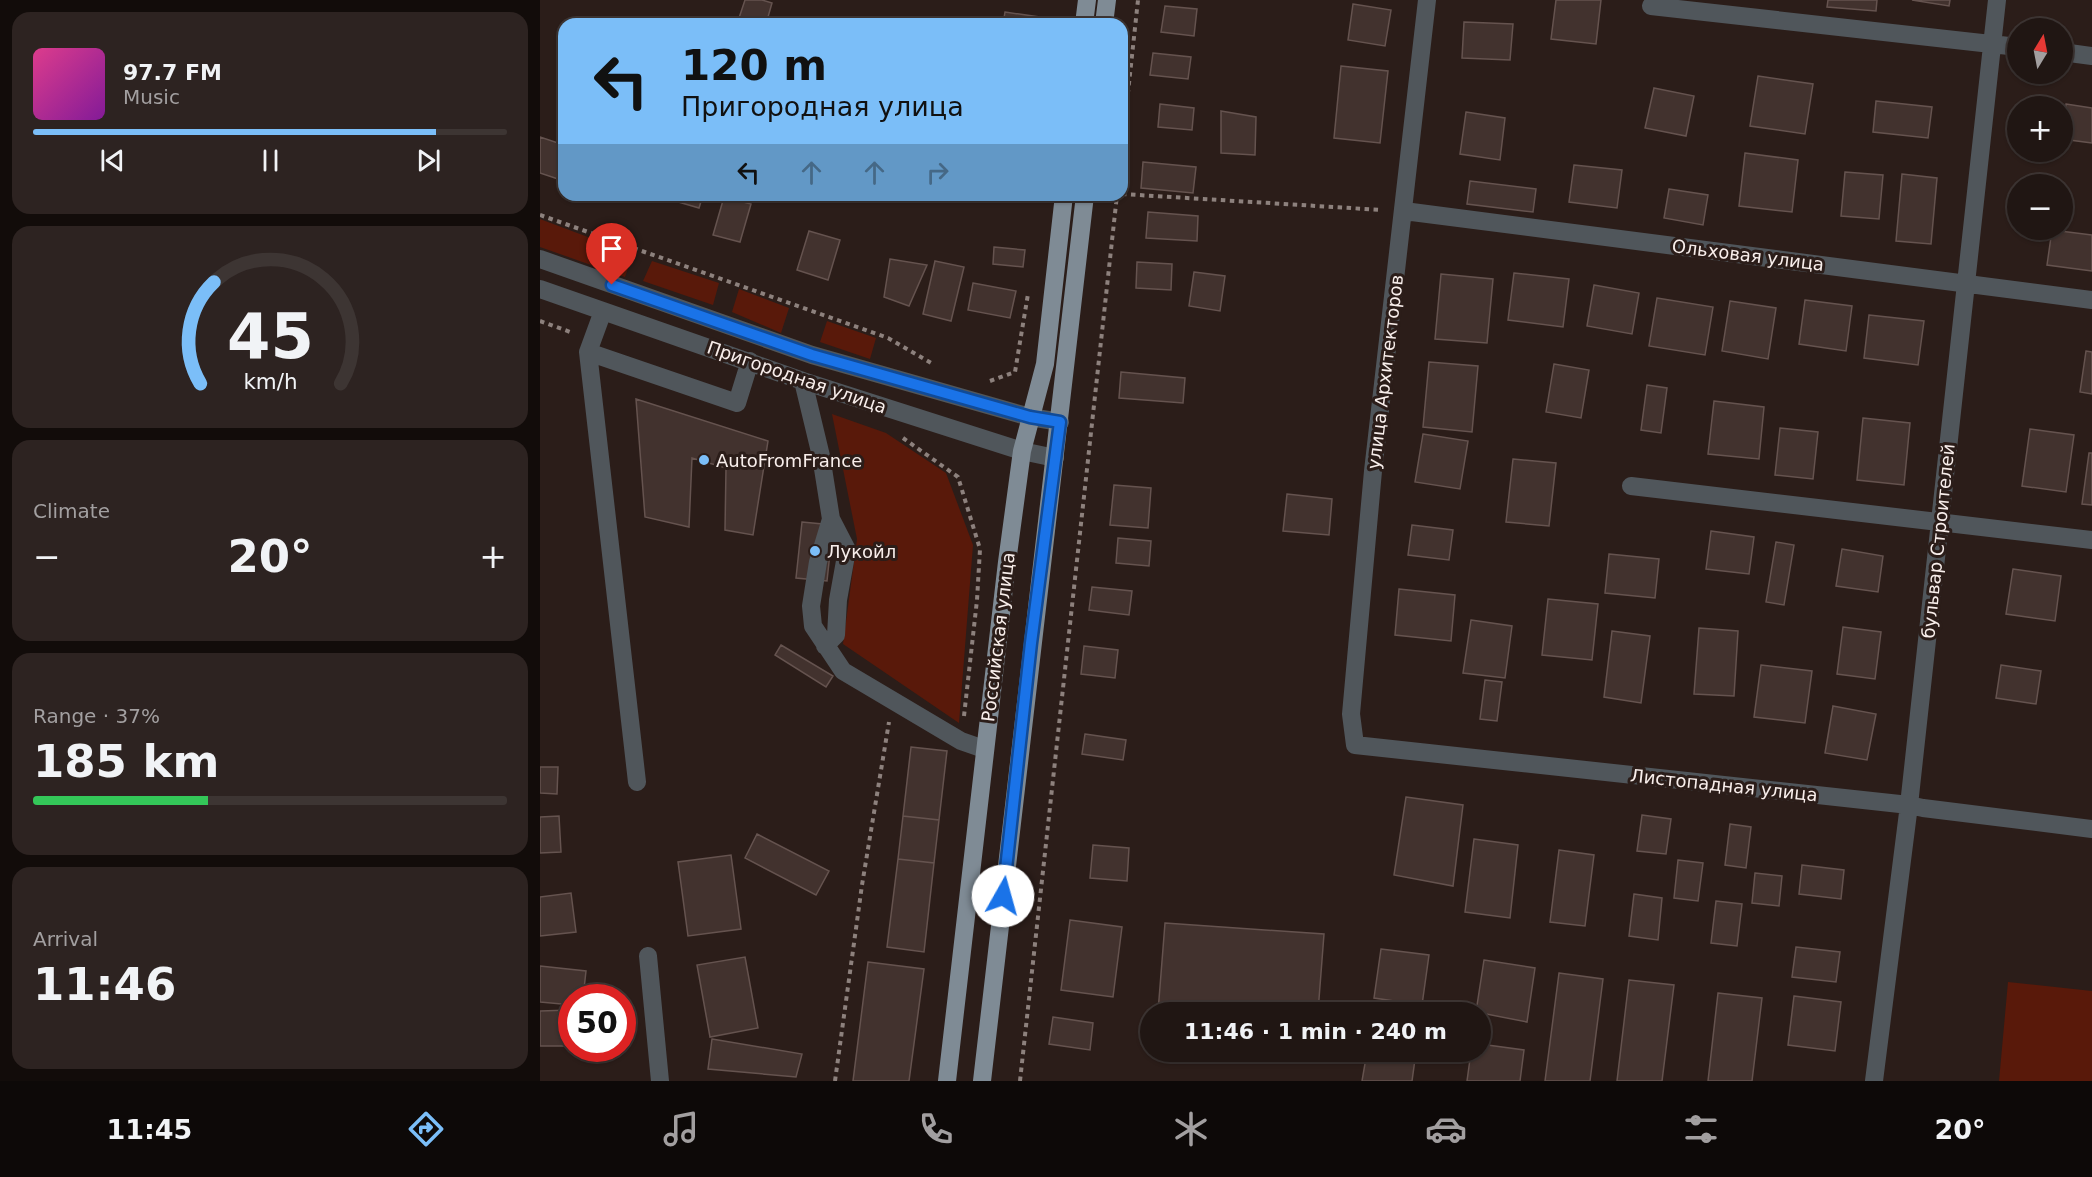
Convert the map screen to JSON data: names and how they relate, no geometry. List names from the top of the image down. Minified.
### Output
{"streets":{"main road":["Российская улица"],"street":["Ольховая улица","улица Архитекторов","Пригородная улица","бульвар Строителей","Листопадная улица"]},"crossings":[["Ольховая улица","улица Архитекторов"],["Ольховая улица","бульвар Строителей"],["улица Архитекторов","Листопадная улица"],["Пригородная улица","Российская улица"],["бульвар Строителей","Листопадная улица"]],"places":["AutoFromFrance","Лукойл"],"north":"top","page":{"map_buttons":["+","−"],"turn":["120 m","Пригородная улица"],"song":["97.7 FM","Music"],"tile":["Climate",["Range · 37%","185 km"],["Arrival","11:46"]],"heat":["−","20°","+"],"limit":"50","trip":"11:46 · 1 min · 240 m","tabs":["11:45","20°"],"gauge":["45","km/h"]}}
